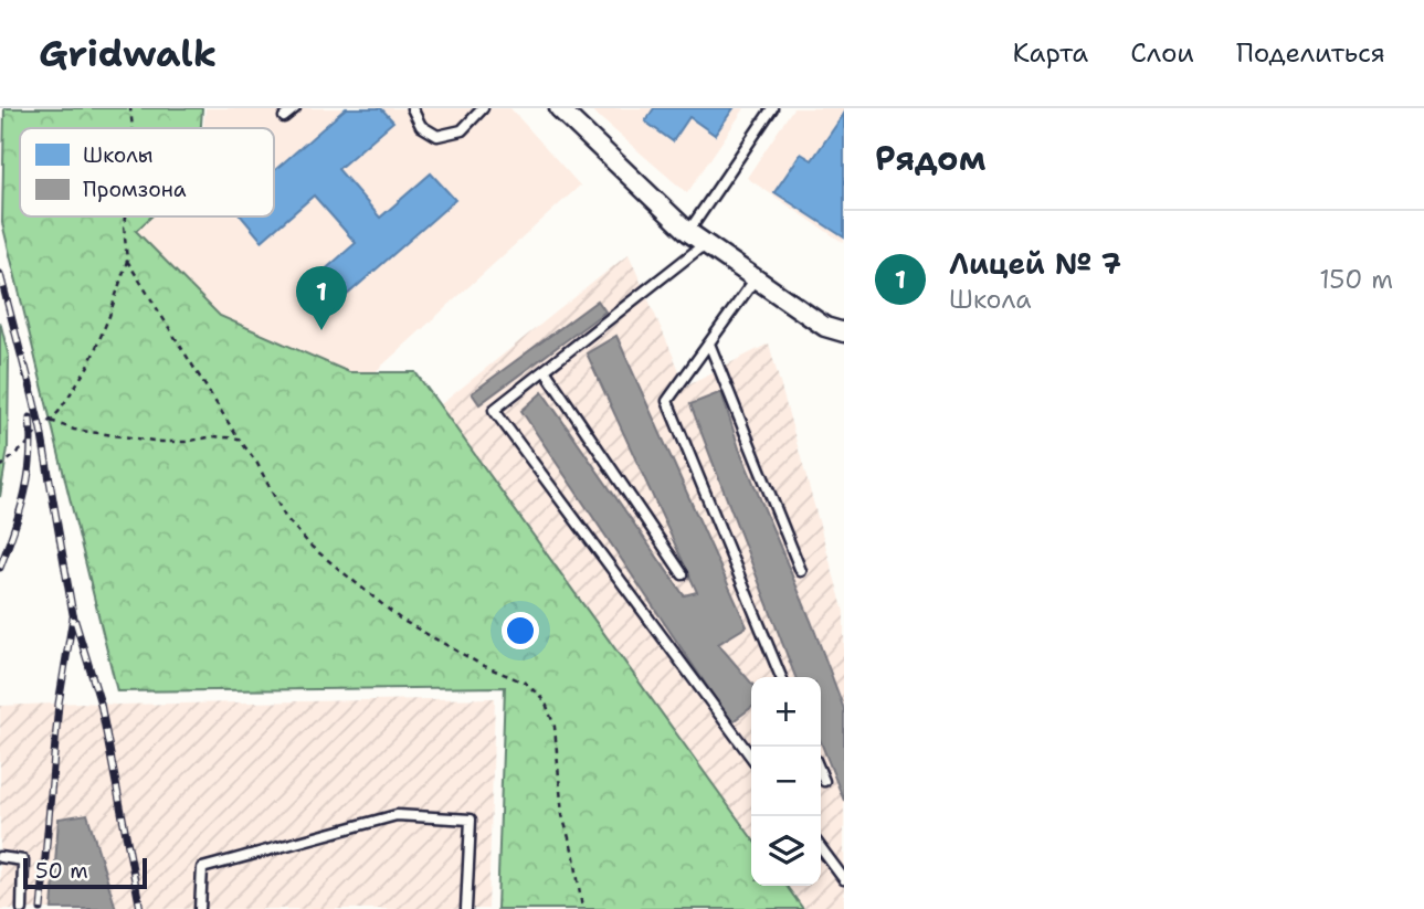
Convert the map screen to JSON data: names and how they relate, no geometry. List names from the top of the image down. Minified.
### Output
{"legend":["Школы","Промзона"],"scale_bar":"50 m","page":{"header":"Gridwalk","nav":["Карта","Слои","Поделиться"],"heading":"Рядом","list":[{"mark":"1","name":"Лицей № 7","note":"Школа","value":"150 m"}],"pins":"1","map_buttons":["+","−"],"scale":"50 m"}}
